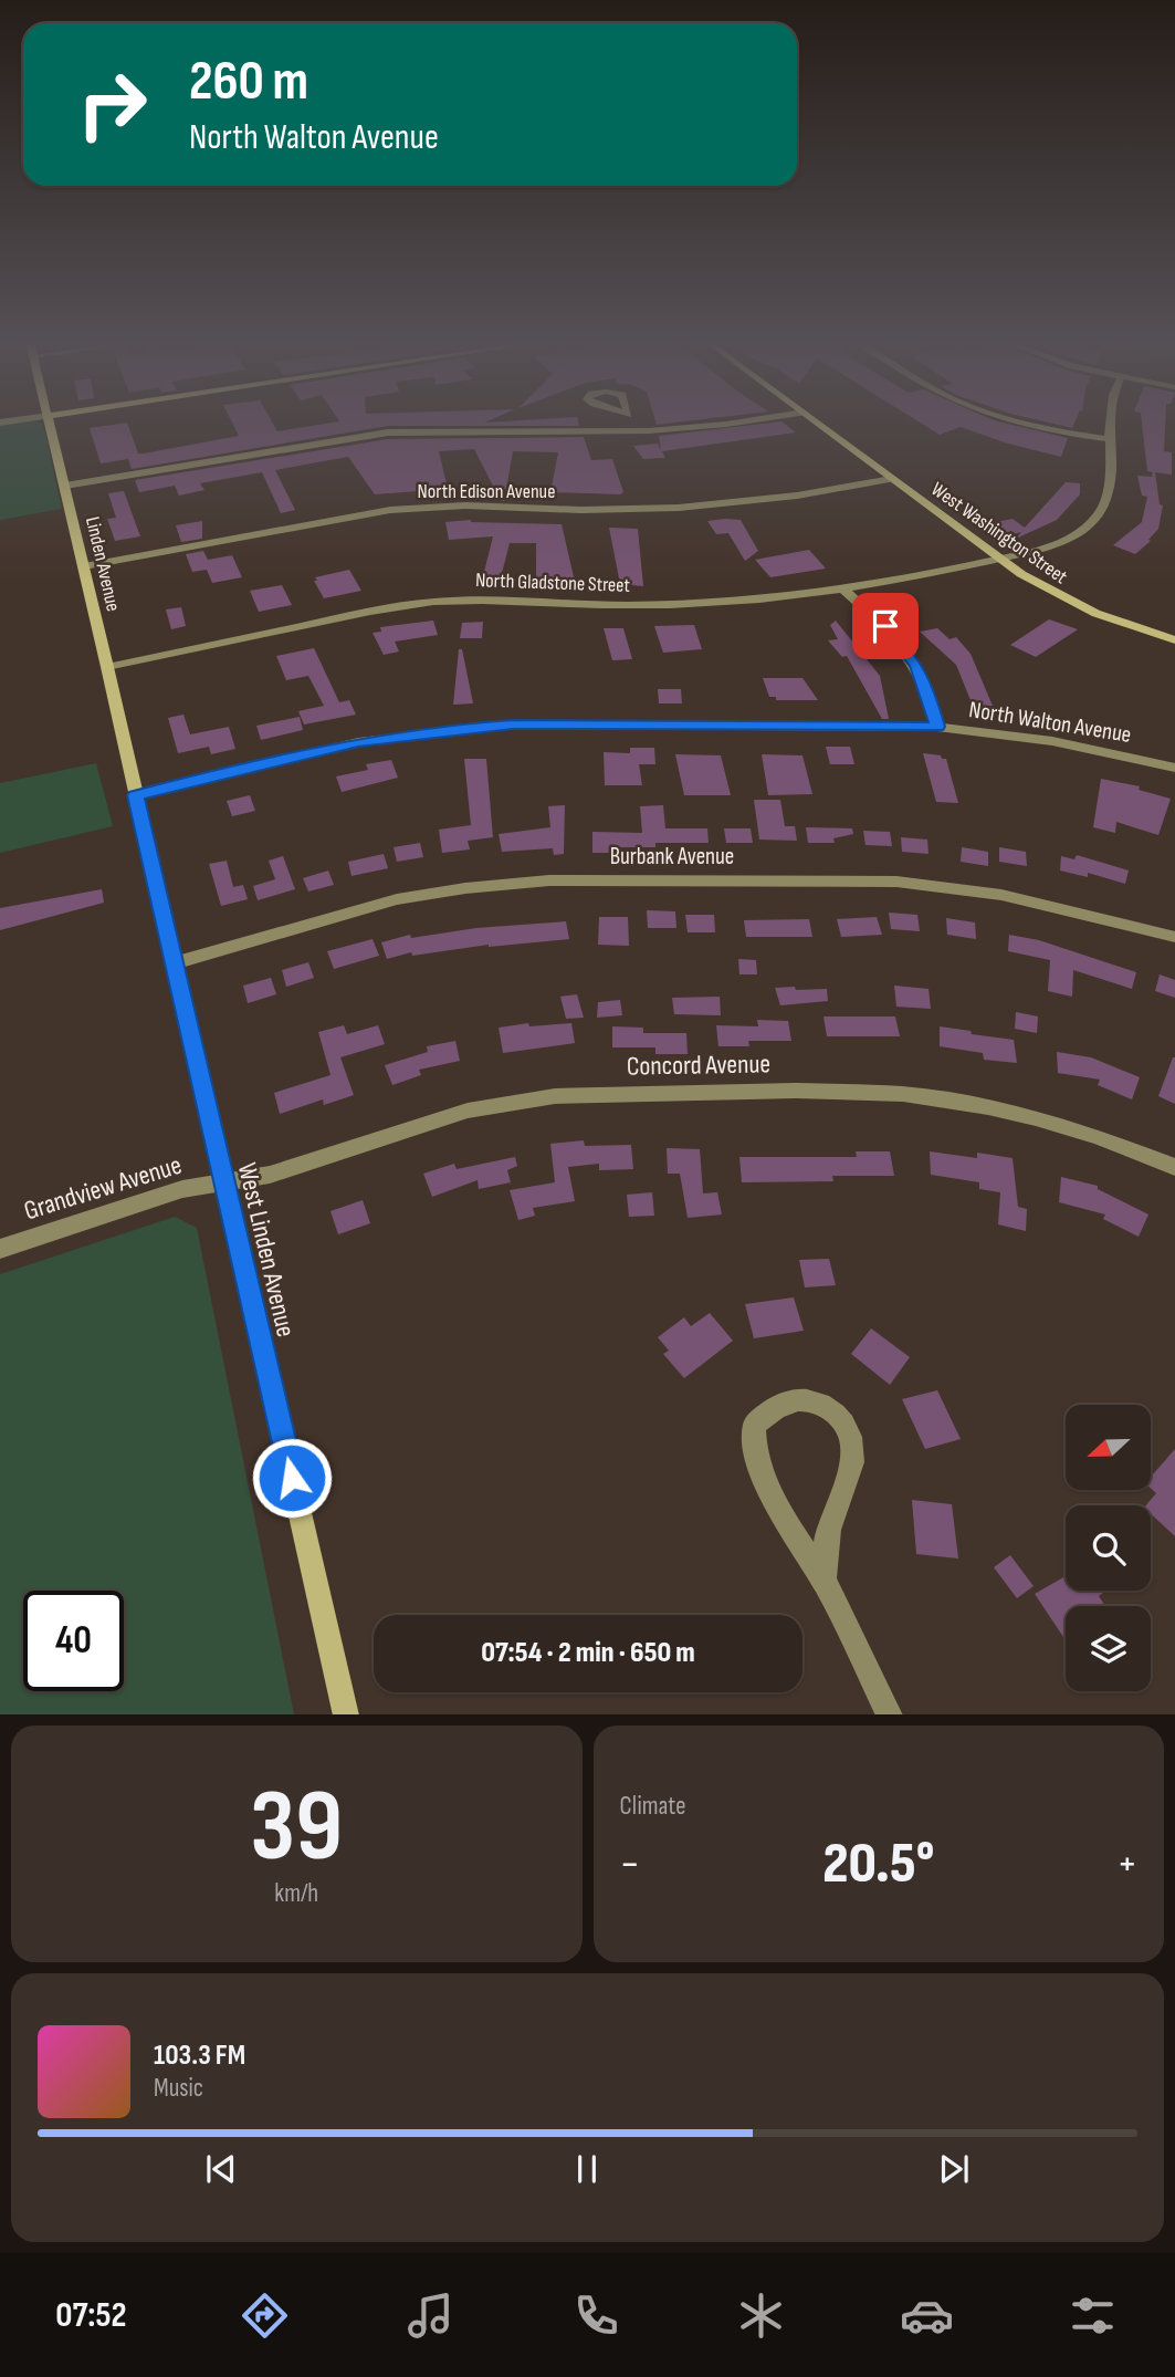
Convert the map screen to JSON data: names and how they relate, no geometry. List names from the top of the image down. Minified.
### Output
{"streets":{"street":["North Edison Avenue","West Washington Street","Linden Avenue","North Gladstone Street","North Walton Avenue","Burbank Avenue","Concord Avenue","Grandview Avenue","West Linden Avenue"]},"crossings":[["North Edison Avenue","West Washington Street"],["North Edison Avenue","Linden Avenue"],["West Washington Street","North Gladstone Street"],["Linden Avenue","North Gladstone Street"],["Linden Avenue","North Walton Avenue"],["Linden Avenue","West Linden Avenue"],["North Walton Avenue","West Linden Avenue"],["Burbank Avenue","West Linden Avenue"],["Concord Avenue","Grandview Avenue"],["Concord Avenue","West Linden Avenue"],["Grandview Avenue","West Linden Avenue"]],"north":"left","page":{"turn":["260 m","North Walton Avenue"],"limit":"40","trip":"07:54 · 2 min · 650 m","tile":[["39","km/h"],"Climate"],"heat":["−","20.5°","+"],"song":["103.3 FM","Music"],"tabs":"07:52"}}
